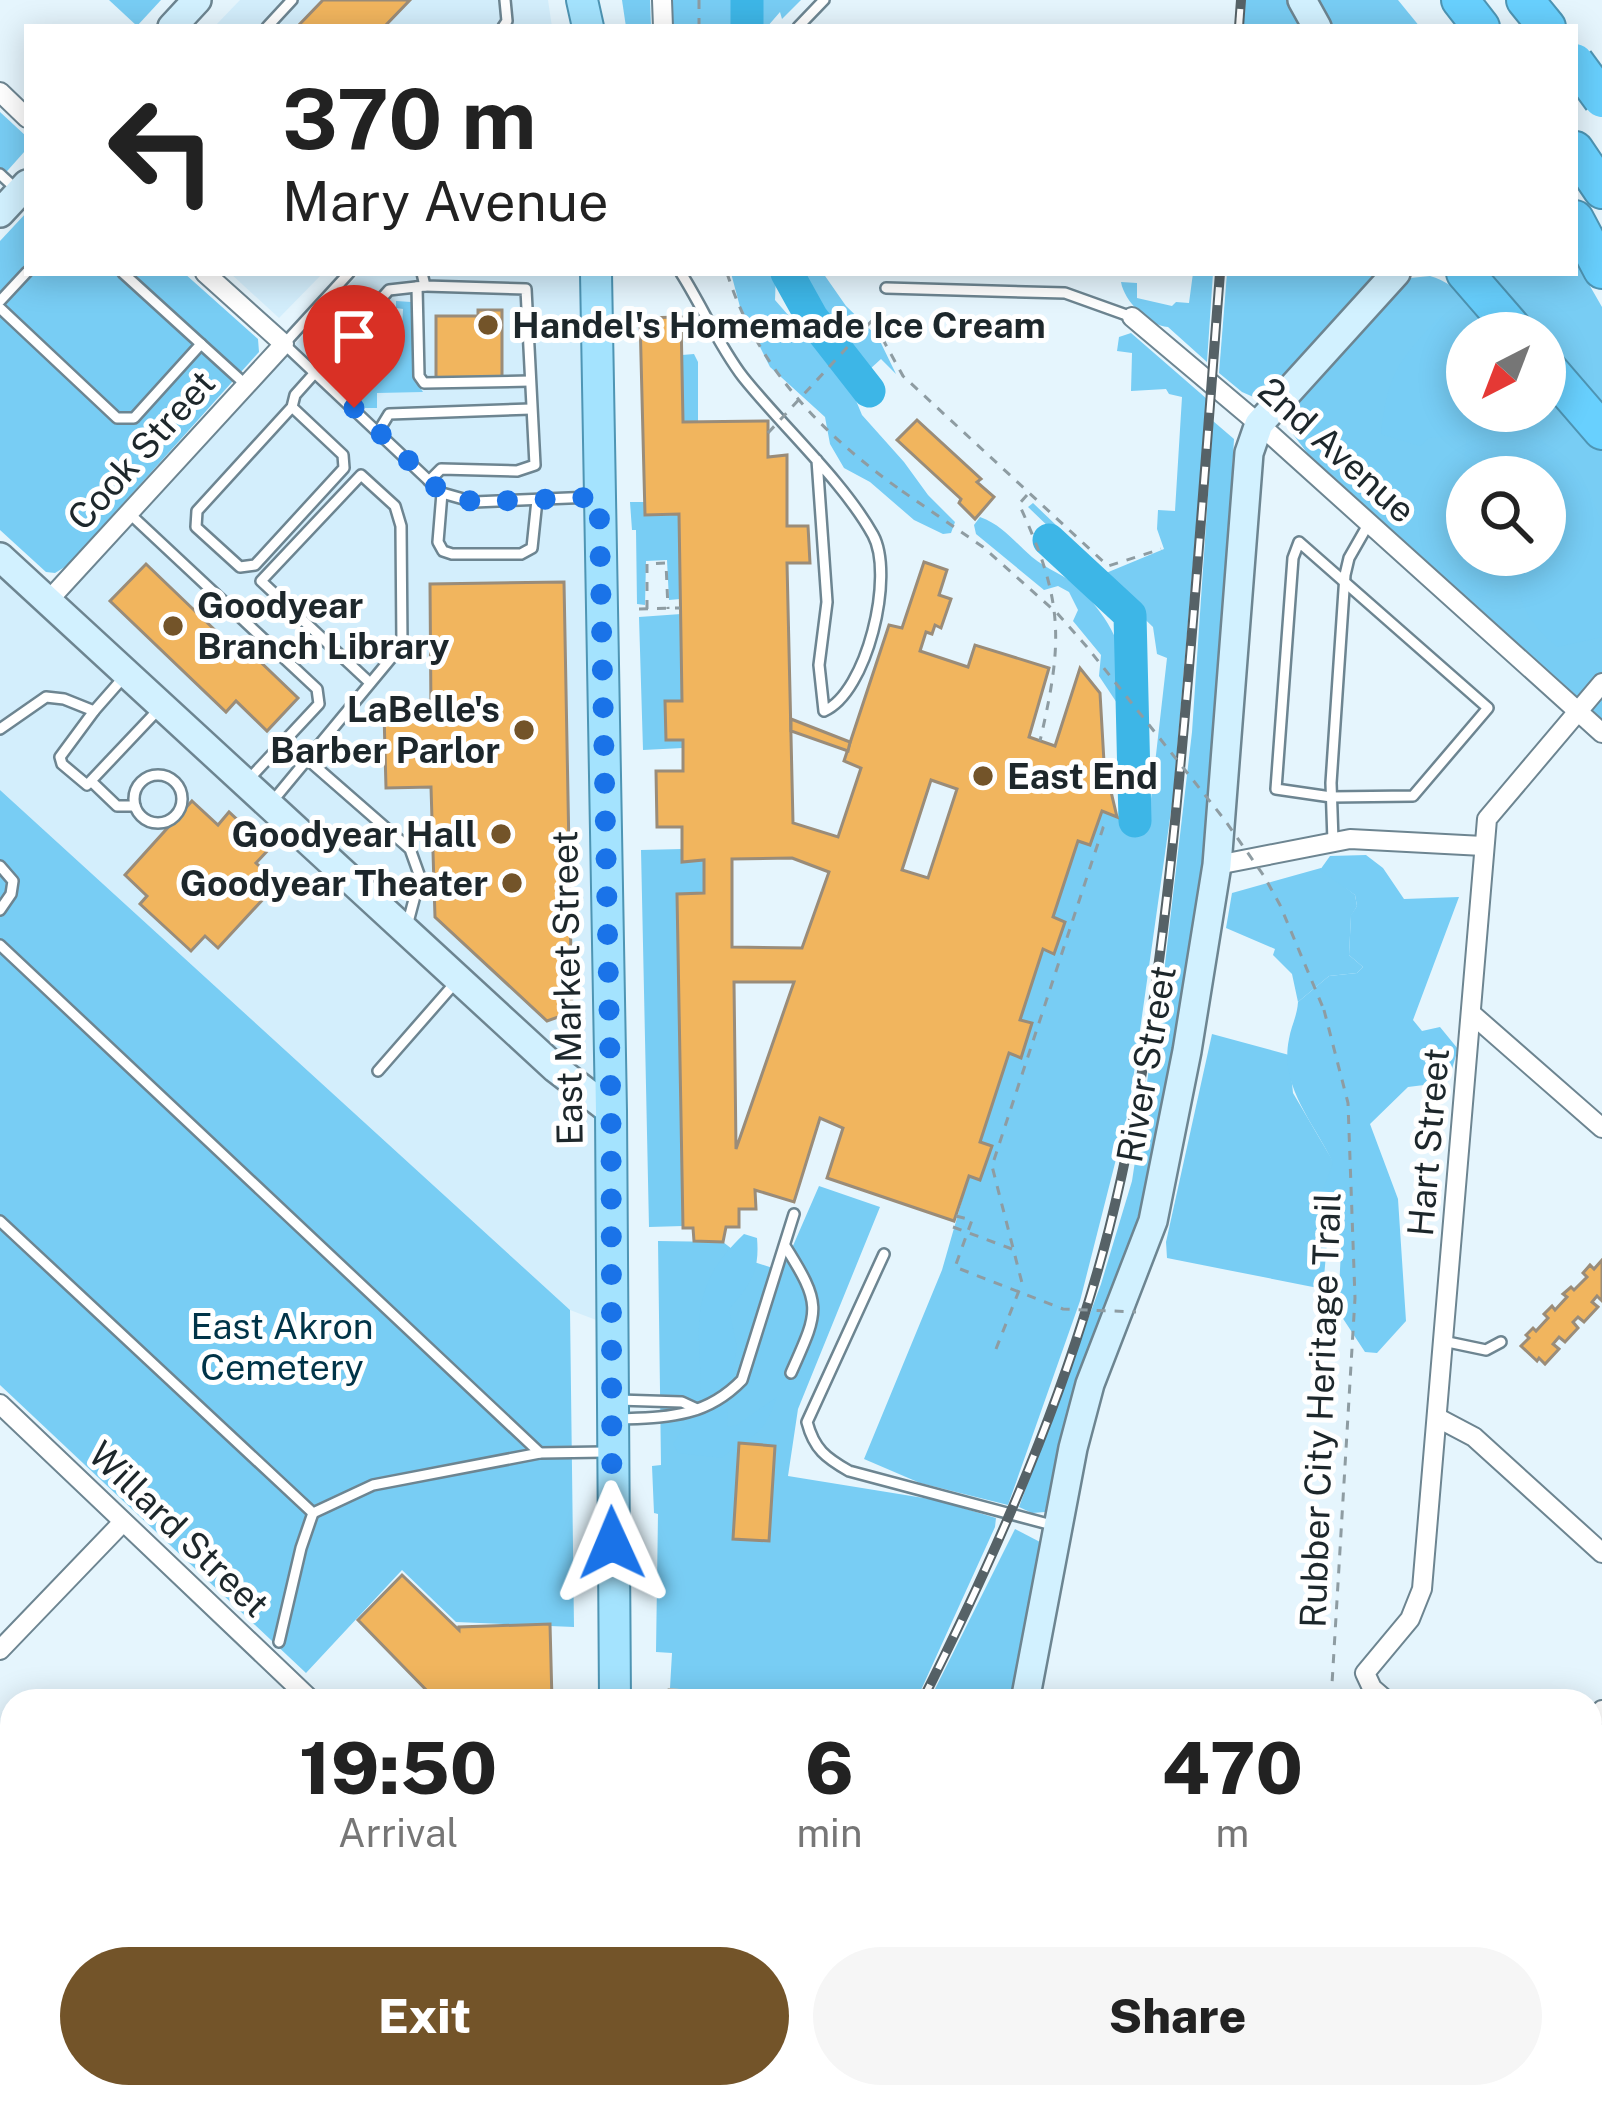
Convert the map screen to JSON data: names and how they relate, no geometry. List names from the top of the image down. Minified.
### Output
{"streets":{"main road":["East Market Street"],"street":["Cook Street","2nd Avenue","River Street","Hart Street","Willard Street"],"path":["Rubber City Heritage Trail"]},"crossings":[["2nd Avenue","River Street"],["2nd Avenue","Hart Street"]],"parks":["East Akron Cemetery"],"places":["Handel's Homemade Ice Cream","Goodyear Branch Library","LaBelle's Barber Parlor","East End","Goodyear Hall","Goodyear Theater"],"north":"bottom left","page":{"turn":["370 m","Mary Avenue"],"eta":["19:50","Arrival","6","min","470","m"],"buttons":["Exit","Share"]}}
